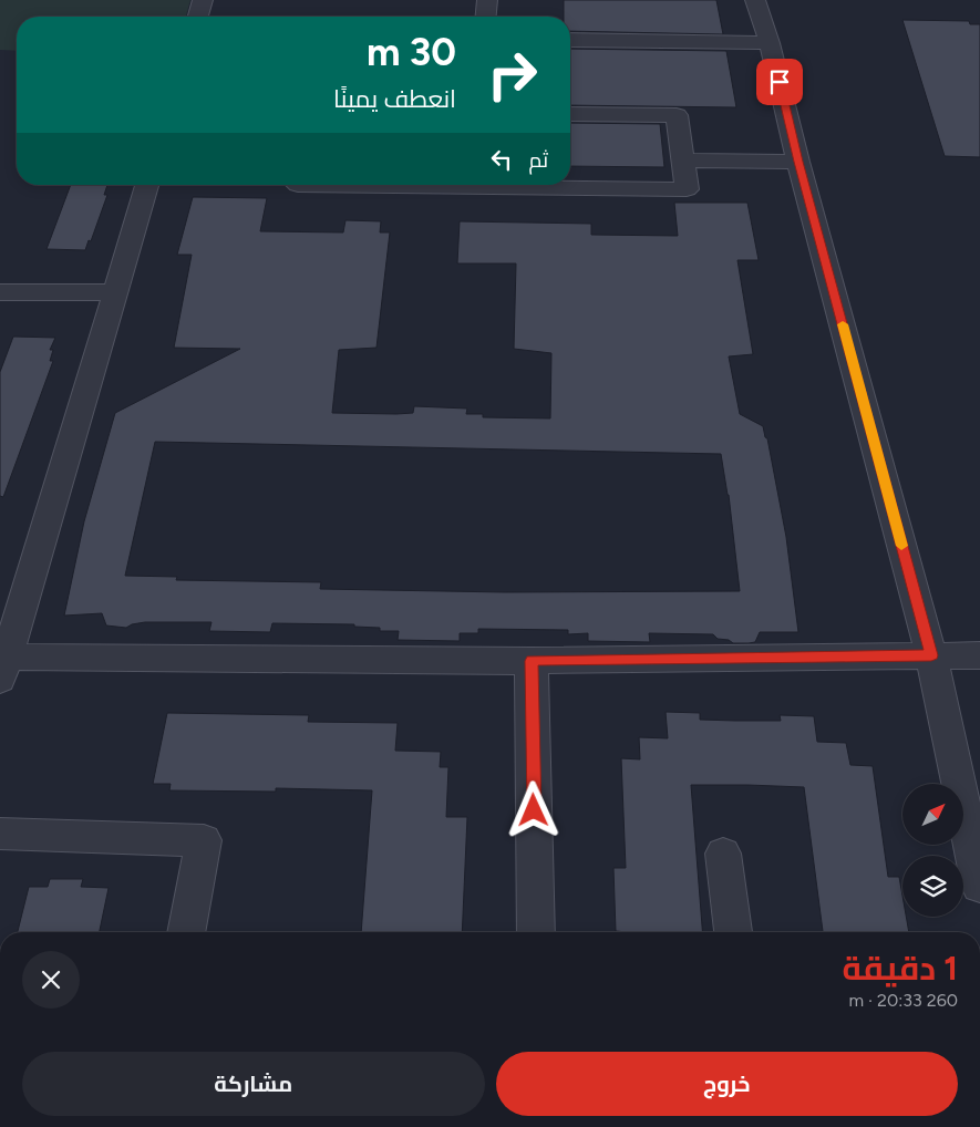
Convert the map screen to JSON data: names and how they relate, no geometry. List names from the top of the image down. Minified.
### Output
{"north":"top right","page":{"turn":["30 m","انعطف يمينًا"],"then":"ثم","heading":["1 دقيقة","260 m · 20:33"],"buttons":["خروج","مشاركة"]}}
